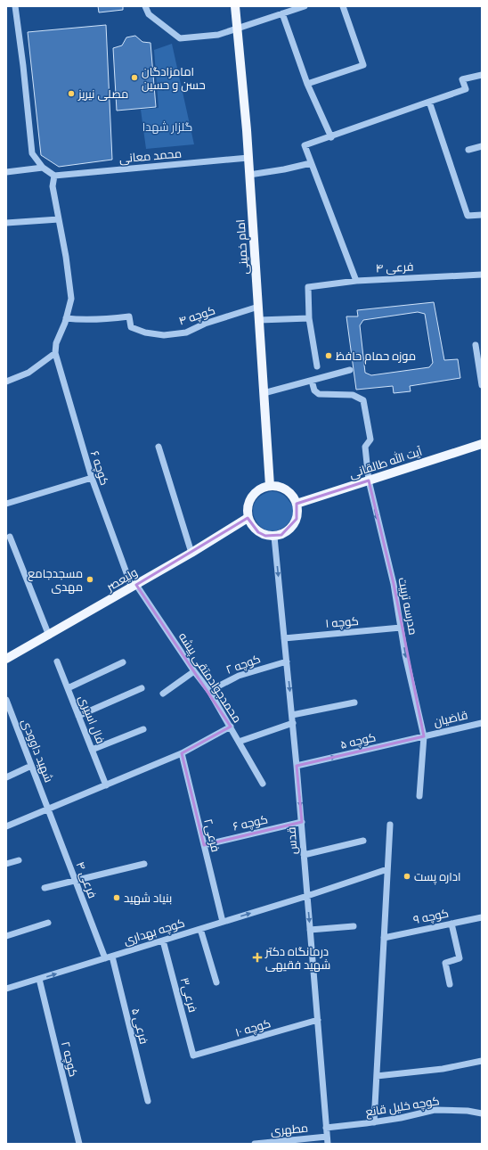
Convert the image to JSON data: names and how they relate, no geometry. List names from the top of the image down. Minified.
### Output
{"streets":{"main road":["امام خمینی","آیت الله طالقانی","ولیعصر"],"street":["محمد معانی","فرعی ۴","کوچه ۴","۶ کوچه","مدرسه تربیت","کوچه ۱","کوچه ۲","محمدجوادمتقی پیشه","قاضیان","فال اسیری","کوچه ۵","شهید داوودی","کوچه ۶","فرعی۲","قدس","کوچه ۹","کوچه بهداری","فرعی۳","فرعی ۵","کوچه ۱۰","کوچه خلیل قانع","مطهری"]},"crossings":[["محمد معانی","امام خمینی"],["امام خمینی","کوچه ۴"],["امام خمینی","آیت الله طالقانی"],["امام خمینی","ولیعصر"],["امام خمینی","قدس"],["فرعی ۴","شهید داوودی"],["فرعی ۴","کوچه بهداری"],["آیت الله طالقانی","ولیعصر"],["آیت الله طالقانی","مدرسه تربیت"],["آیت الله طالقانی","قدس"],["۶ کوچه","ولیعصر"],["۶ کوچه","محمدجوادمتقی پیشه"],["ولیعصر","محمدجوادمتقی پیشه"],["ولیعصر","قدس"],["مدرسه تربیت","کوچه ۱"],["مدرسه تربیت","قاضیان"],["مدرسه تربیت","کوچه ۵"],["کوچه ۱","قدس"],["کوچه ۲","محمدجوادمتقی پیشه"],["کوچه ۲","قدس"],["کوچه ۲","کوچه بهداری"],["قاضیان","کوچه ۵"],["کوچه ۵","قدس"],["کوچه ۶","فرعی۲"],["کوچه ۶","قدس"],["فرعی۲","کوچه بهداری"],["قدس","کوچه بهداری"],["قدس","کوچه ۱۰"],["قدس","کوچه خلیل قانع"],["قدس","مطهری"],["کوچه بهداری","فرعی۳"],["کوچه بهداری","فرعی ۵"],["فرعی۳","کوچه ۱۰"]],"one_way":["مدرسه تربیت","قدس","کوچه بهداری"],"parks":["گلزار شهدا"],"places":{"other":["امامزادگان حسن و حسین","مصلی نیریز","موزه حمام حافظ","مسجدجامع مهدی","اداره پست","بنیاد شهید"],"health":["درمانگاه دکتر شهید فقیهی"]}}
